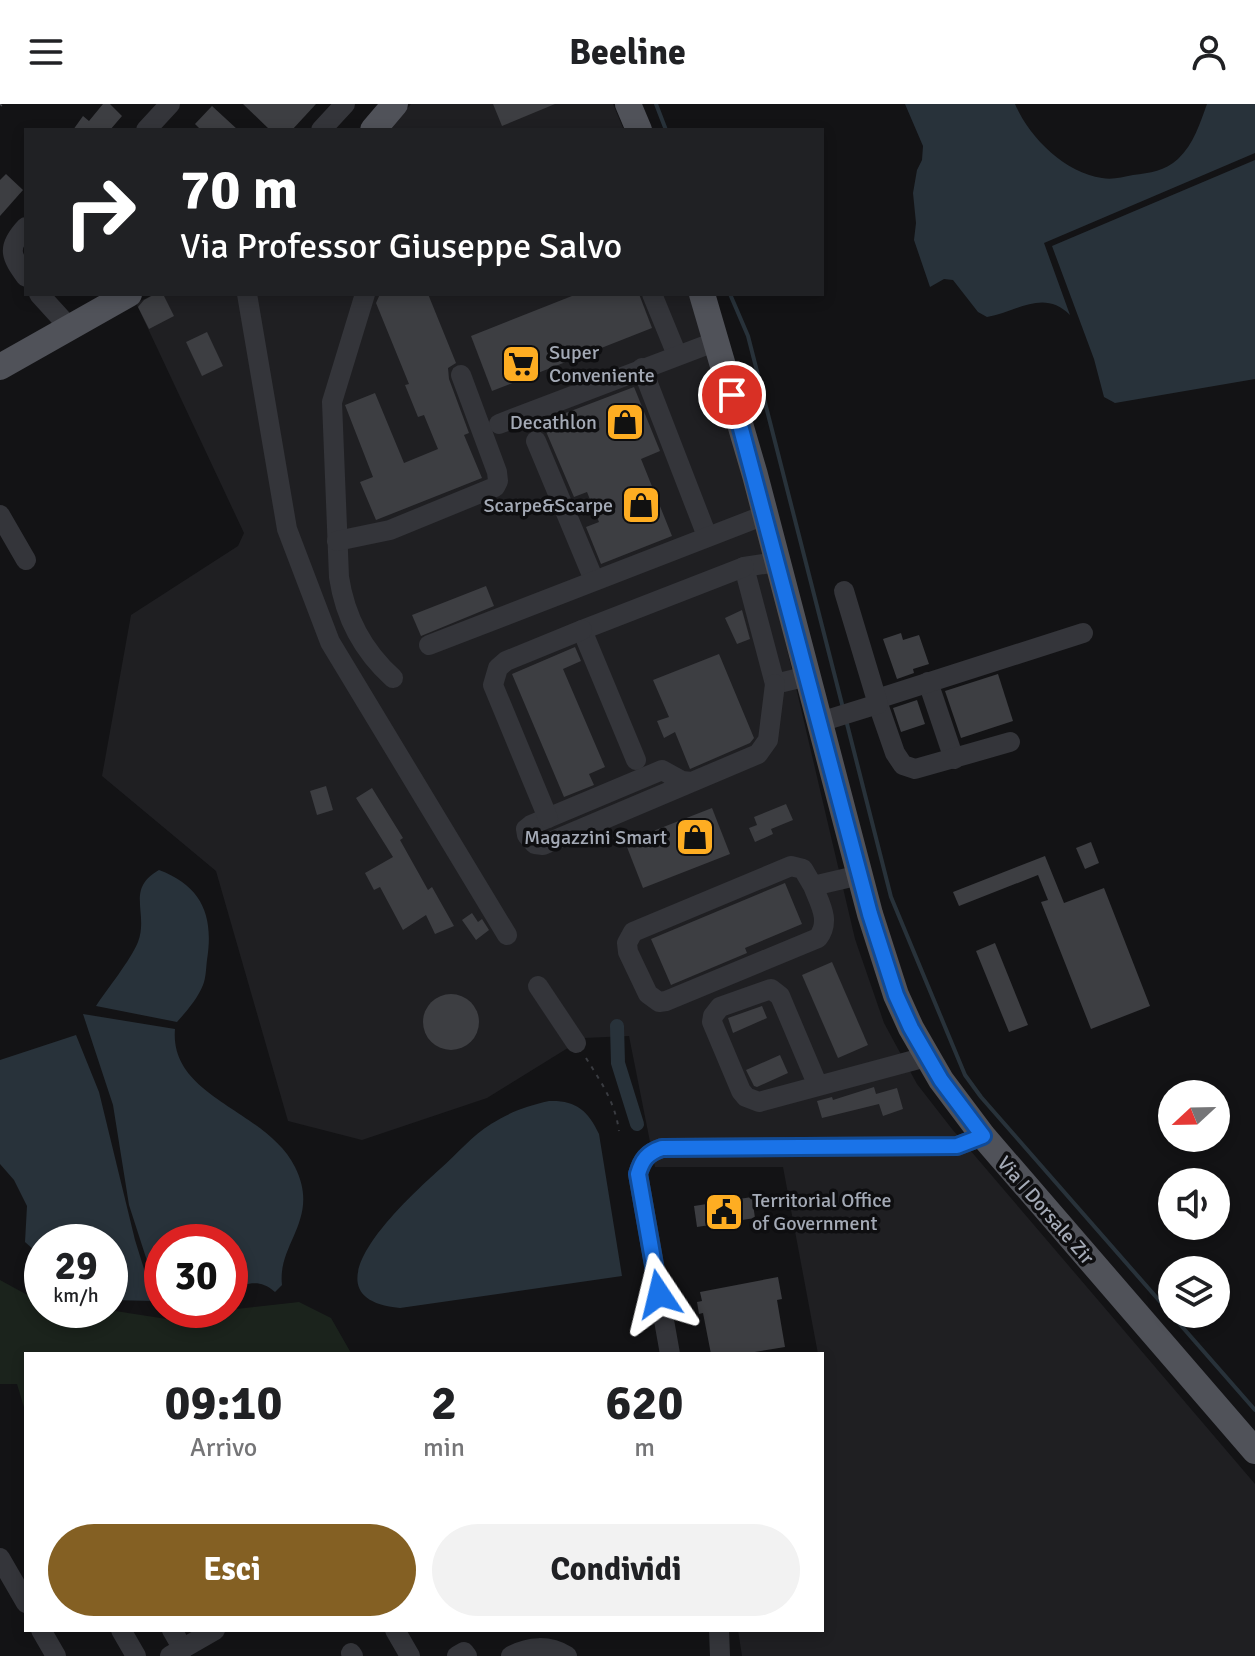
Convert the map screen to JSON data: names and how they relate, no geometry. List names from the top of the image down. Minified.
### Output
{"streets":{"main road":["Via I Dorsale Zir"]},"places":{"supermarket":["Super Conveniente"],"shop":["Decathlon","Scarpe&Scarpe","Magazzini Smart"],"public building":["Territorial Office of Government"]},"north":"left","page":{"header":"Beeline","turn":["70 m","Via Professor Giuseppe Salvo"],"speed":"29 km/h","limit":"30","eta":["09:10","Arrivo","2","min","620","m"],"buttons":["Esci","Condividi"]}}
